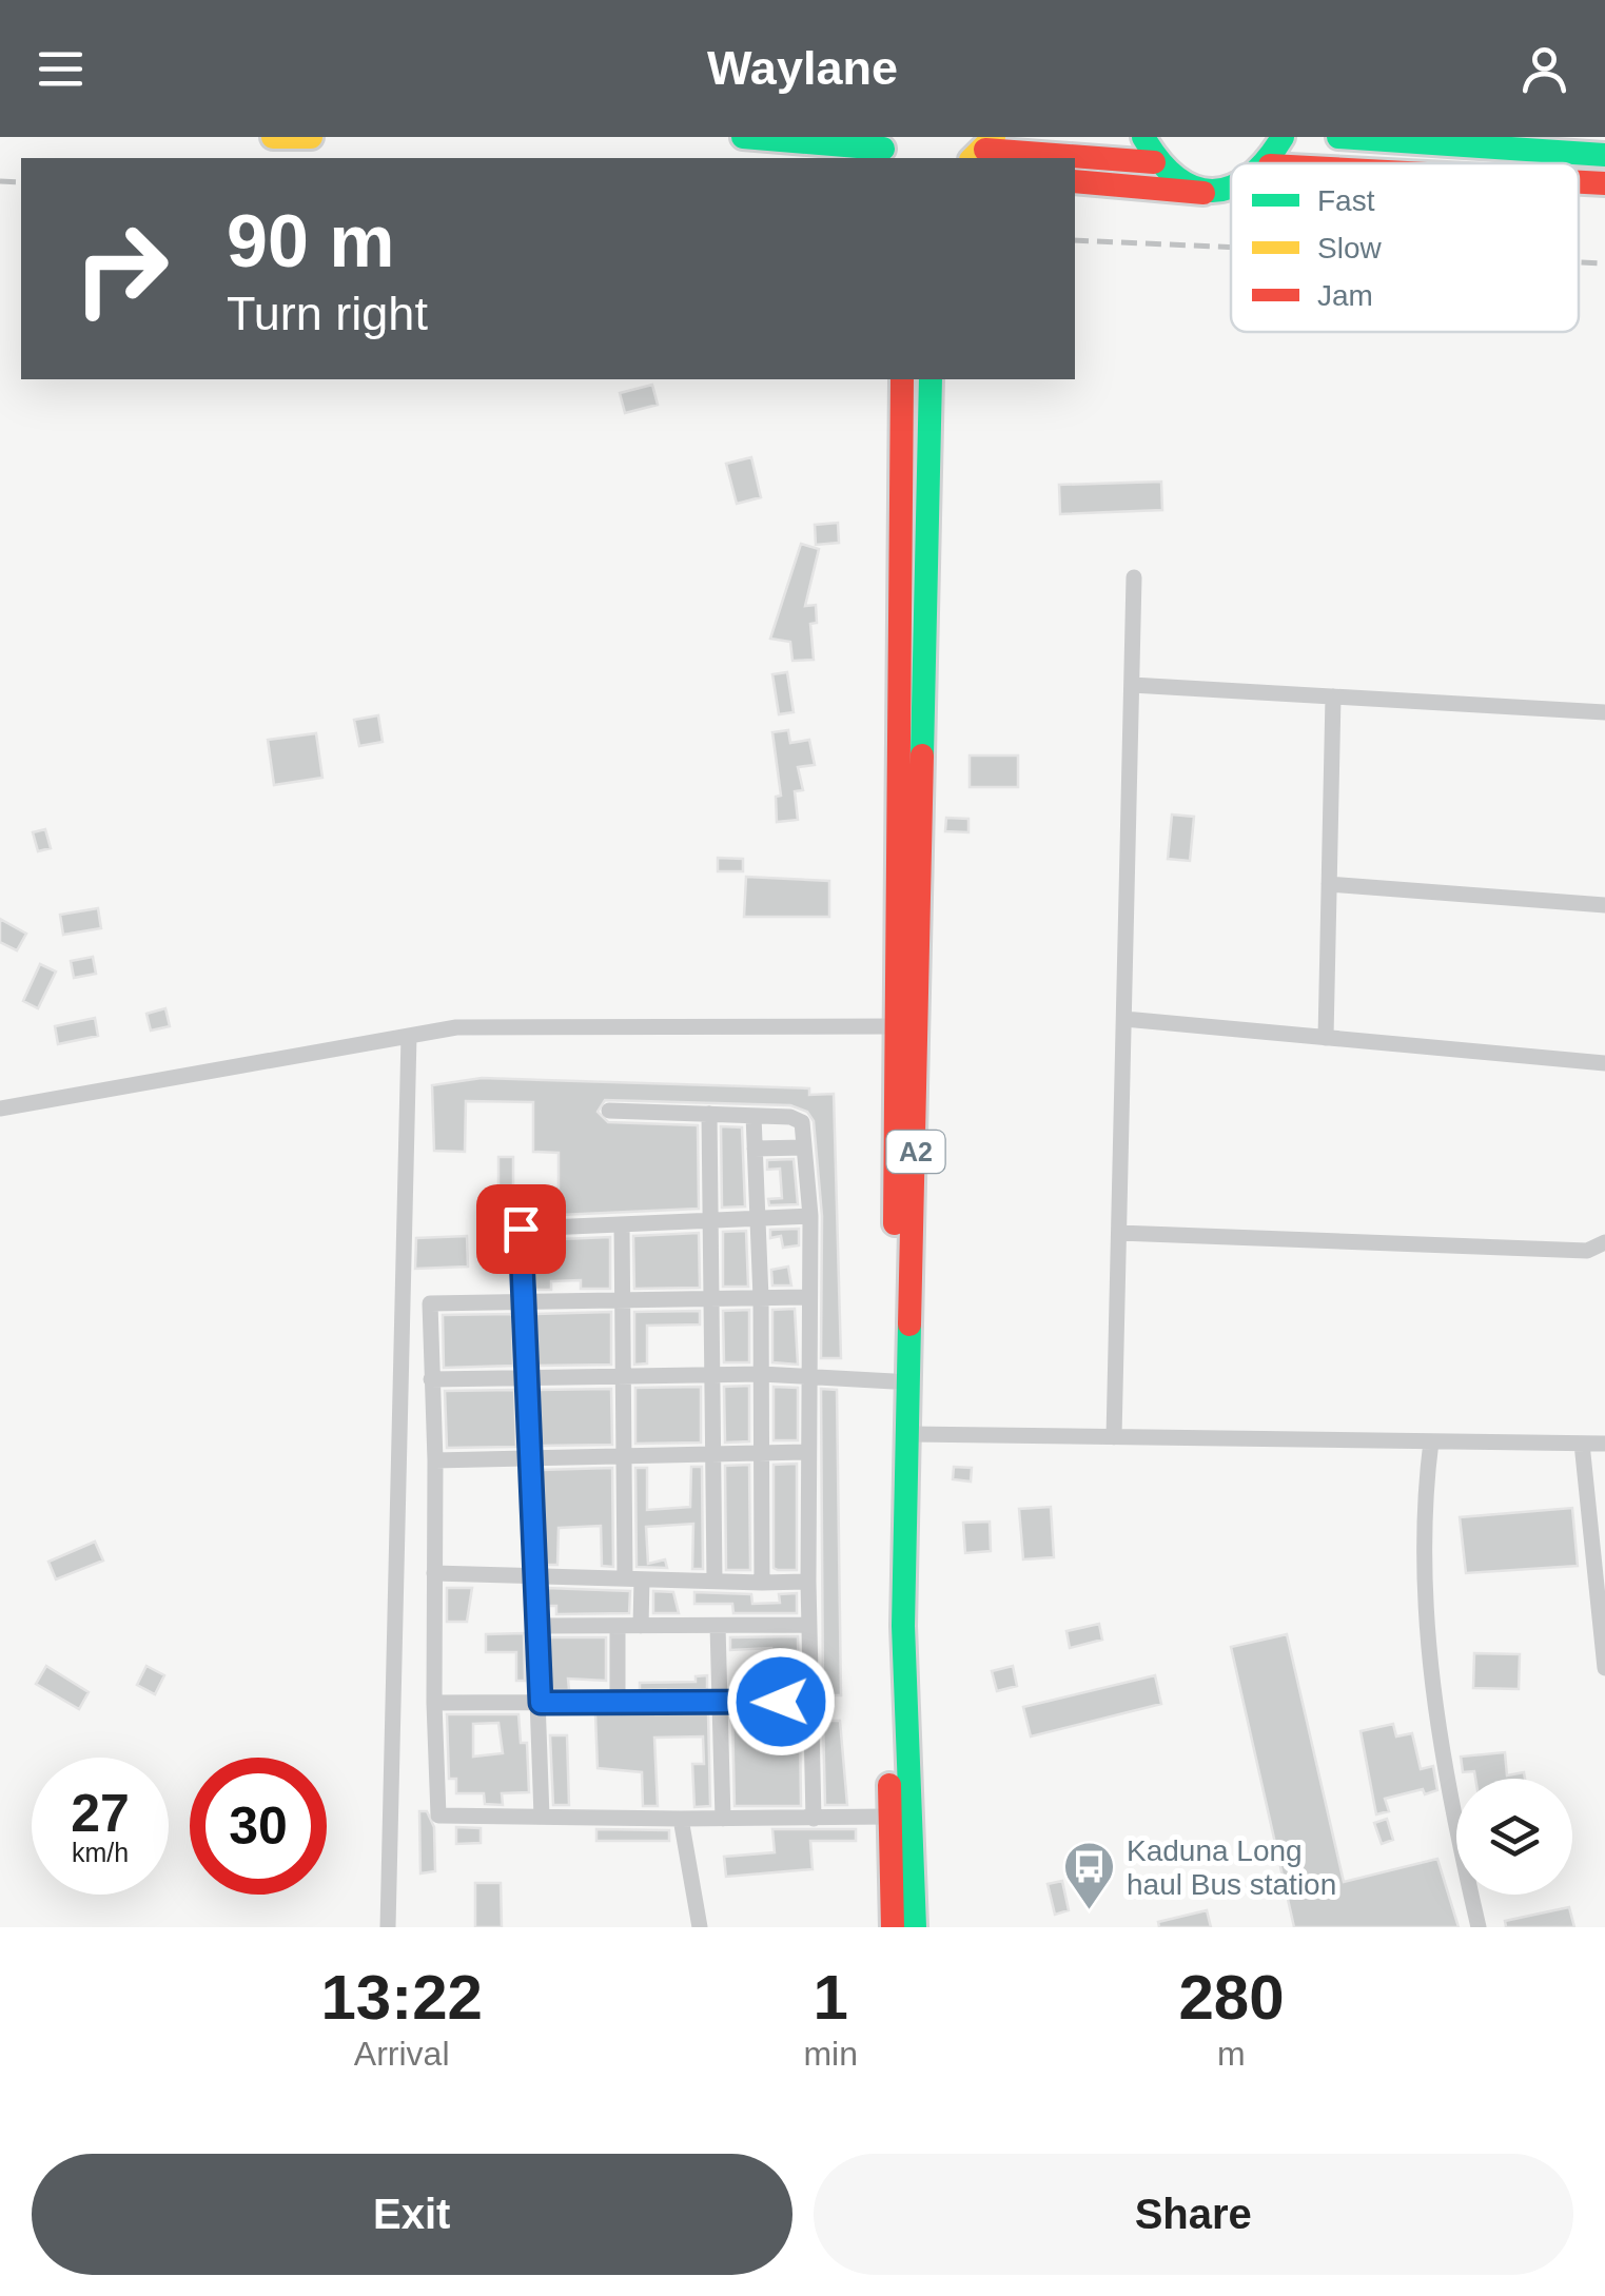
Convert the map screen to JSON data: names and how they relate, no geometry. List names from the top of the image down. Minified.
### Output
{"streets":{"main road":["A2"]},"places":{"bus stop":["Kaduna Long haul Bus station"]},"legend":["Fast","Slow","Jam"],"page":{"header":"Waylane","turn":["90 m","Turn right"],"speed":"27 km/h","limit":"30","eta":["13:22","Arrival","1","min","280","m"],"buttons":["Exit","Share"]}}
